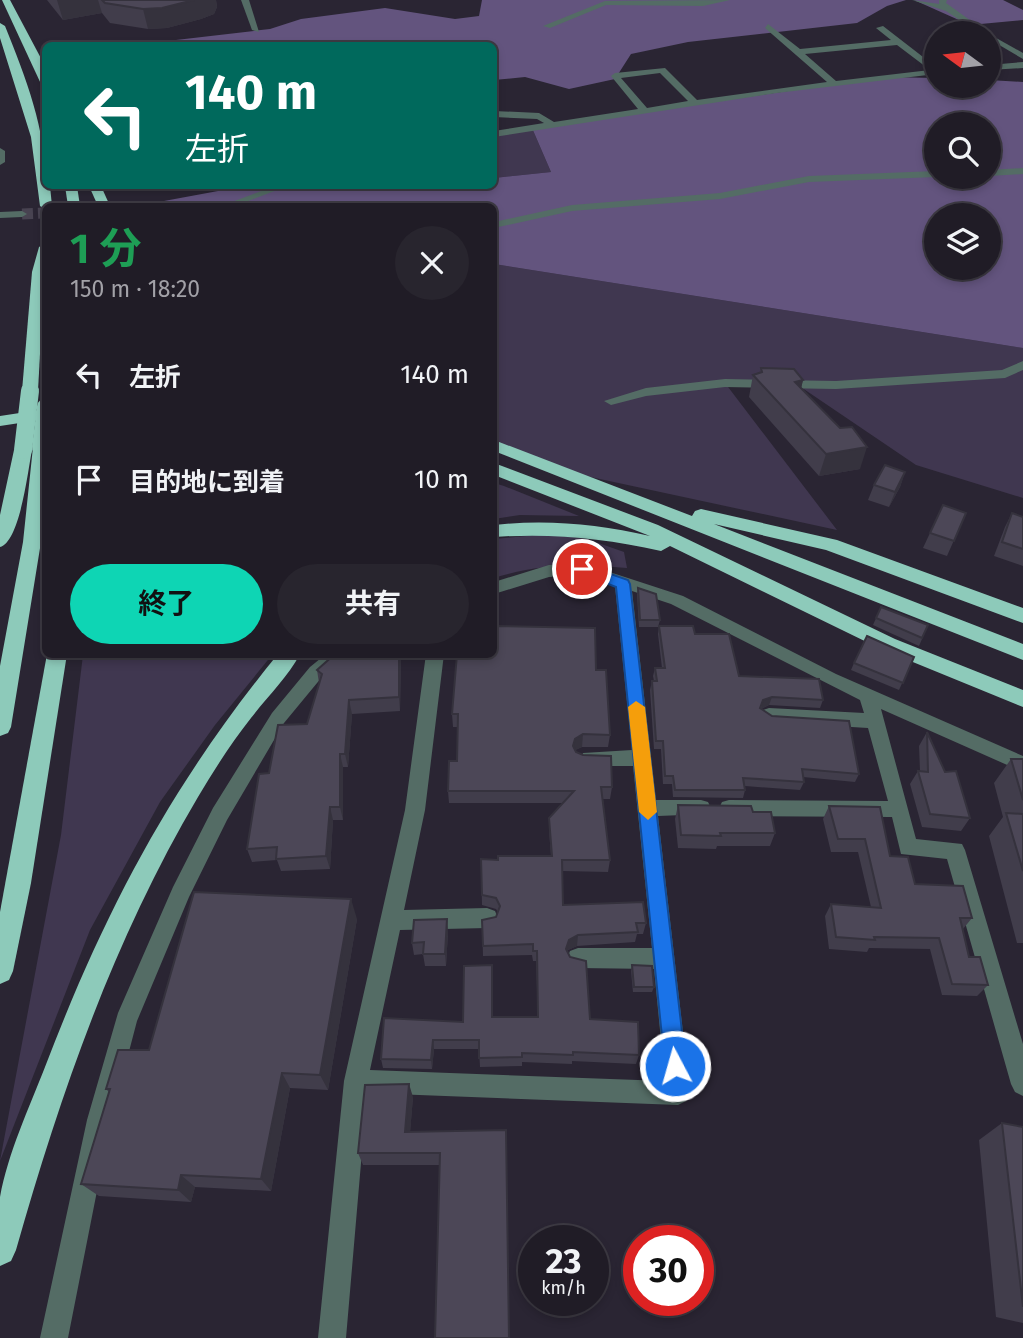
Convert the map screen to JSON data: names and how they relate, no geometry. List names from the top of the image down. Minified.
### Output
{"north":"left","page":{"turn":["140 m","左折"],"heading":["1 分","150 m · 18:20"],"list":[{"name":"左折","value":"140 m"},{"name":"目的地に到着","value":"10 m"}],"buttons":["終了","共有"],"speed":"23 km/h","limit":"30"}}
